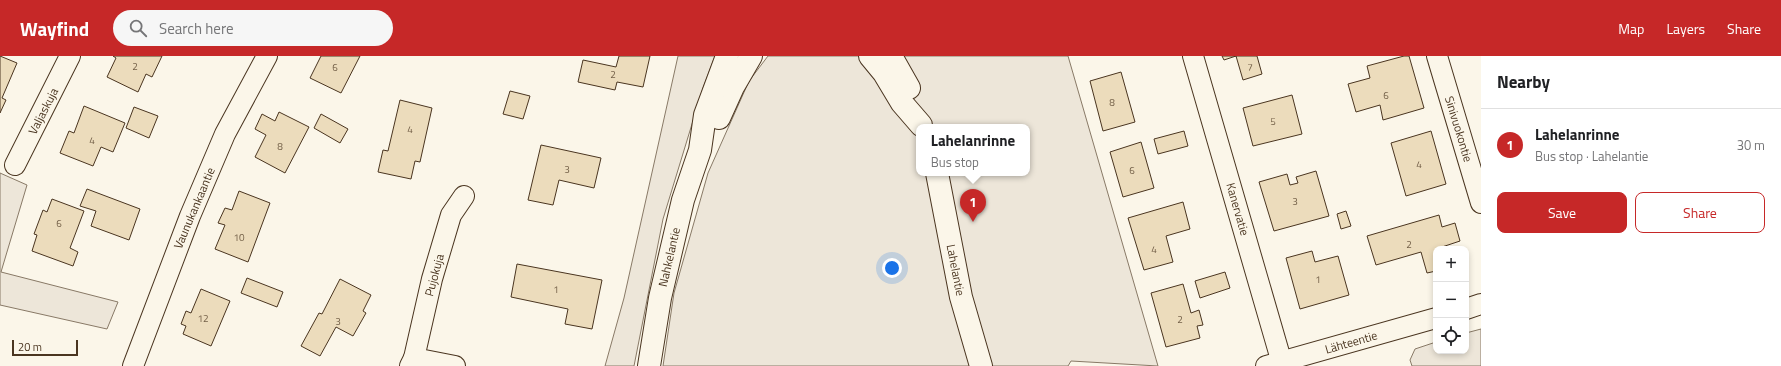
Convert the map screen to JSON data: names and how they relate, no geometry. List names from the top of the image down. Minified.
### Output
{"streets":{"main road":["Nahkelantie","Lahelantie"],"street":["Valjaskuja","Sinivuokontie","Vaunukankaantie","Kanervatie","Pujokuja","Lähteentie"]},"crossings":[["Kanervatie","Lähteentie"]],"house_numbers":["2","6","7","2","6","8","5","4","4","8","4","3","6","3","6","10","2","4","1","1","12","2","3"],"scale_bar":"20 m","page":{"header":"Wayfind","search":"Search here","nav":["Map","Layers","Share"],"heading":"Nearby","list":[{"mark":"1","name":"Lahelanrinne","note":"Bus stop · Lahelantie","value":"30 m"}],"popup":["Lahelanrinne","Bus stop"],"buttons":["Save","Share"],"pins":"1","map_buttons":["+","−"],"scale":"20 m"}}
